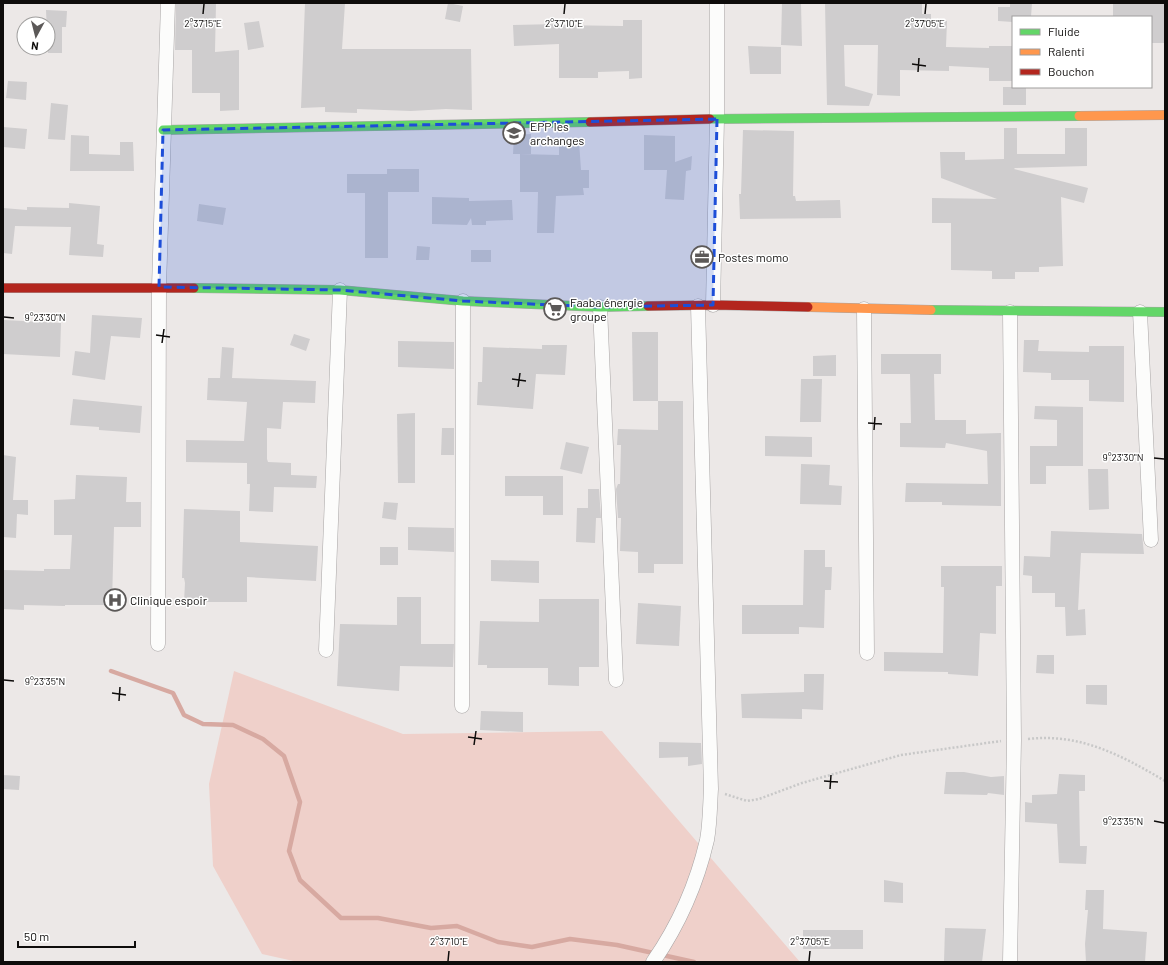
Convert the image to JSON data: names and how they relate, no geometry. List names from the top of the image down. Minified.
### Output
{"places":{"school or university":["EPP les archanges"],"office":["Postes momo"],"supermarket":["Faaba énergie groupe"],"hospital":["Clinique espoir"]},"legend":["Fluide","Ralenti","Bouchon"],"scale_bar":"50 m","north":"bottom","coordinates":["2°37'15\"E","2°37'10\"E","2°37'05\"E","9°23'30\"N","9°23'35\"N"]}
